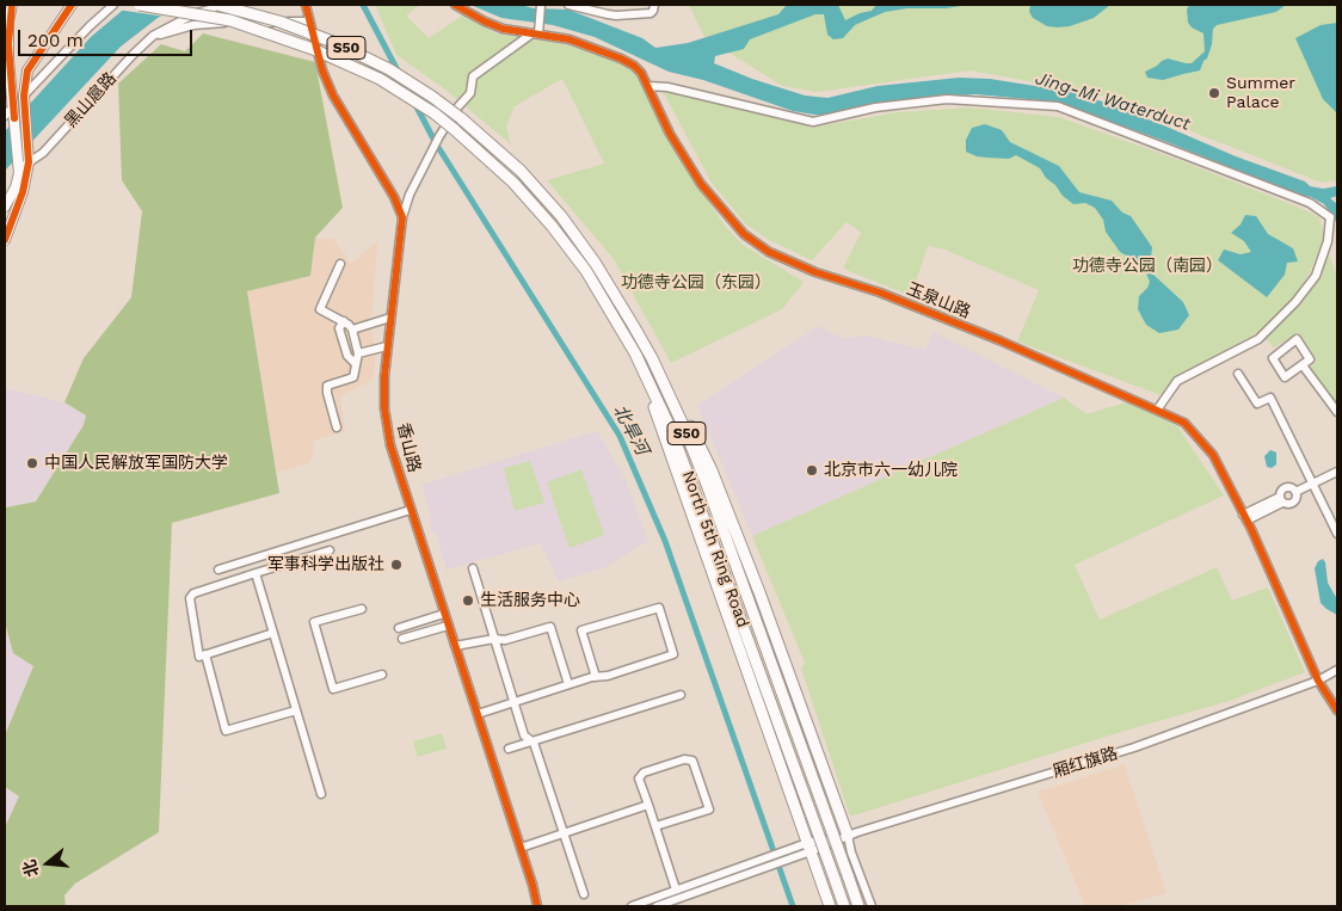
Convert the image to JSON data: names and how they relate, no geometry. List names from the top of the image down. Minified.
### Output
{"streets":{"highway":["S50","North 5th Ring Road"],"street":["黑山扈路","玉泉山路","香山路","厢红旗路"]},"crossings":[["玉泉山路","厢红旗路"]],"water":["Jing-Mi Waterduct","北旱河"],"parks":["功德寺公园（南园）","功德寺公园（东园）"],"places":["Summer Palace","中国人民解放军国防大学","北京市六一幼儿院","军事科学出版社","生活服务中心"],"scale_bar":"200 m","north":"left"}
